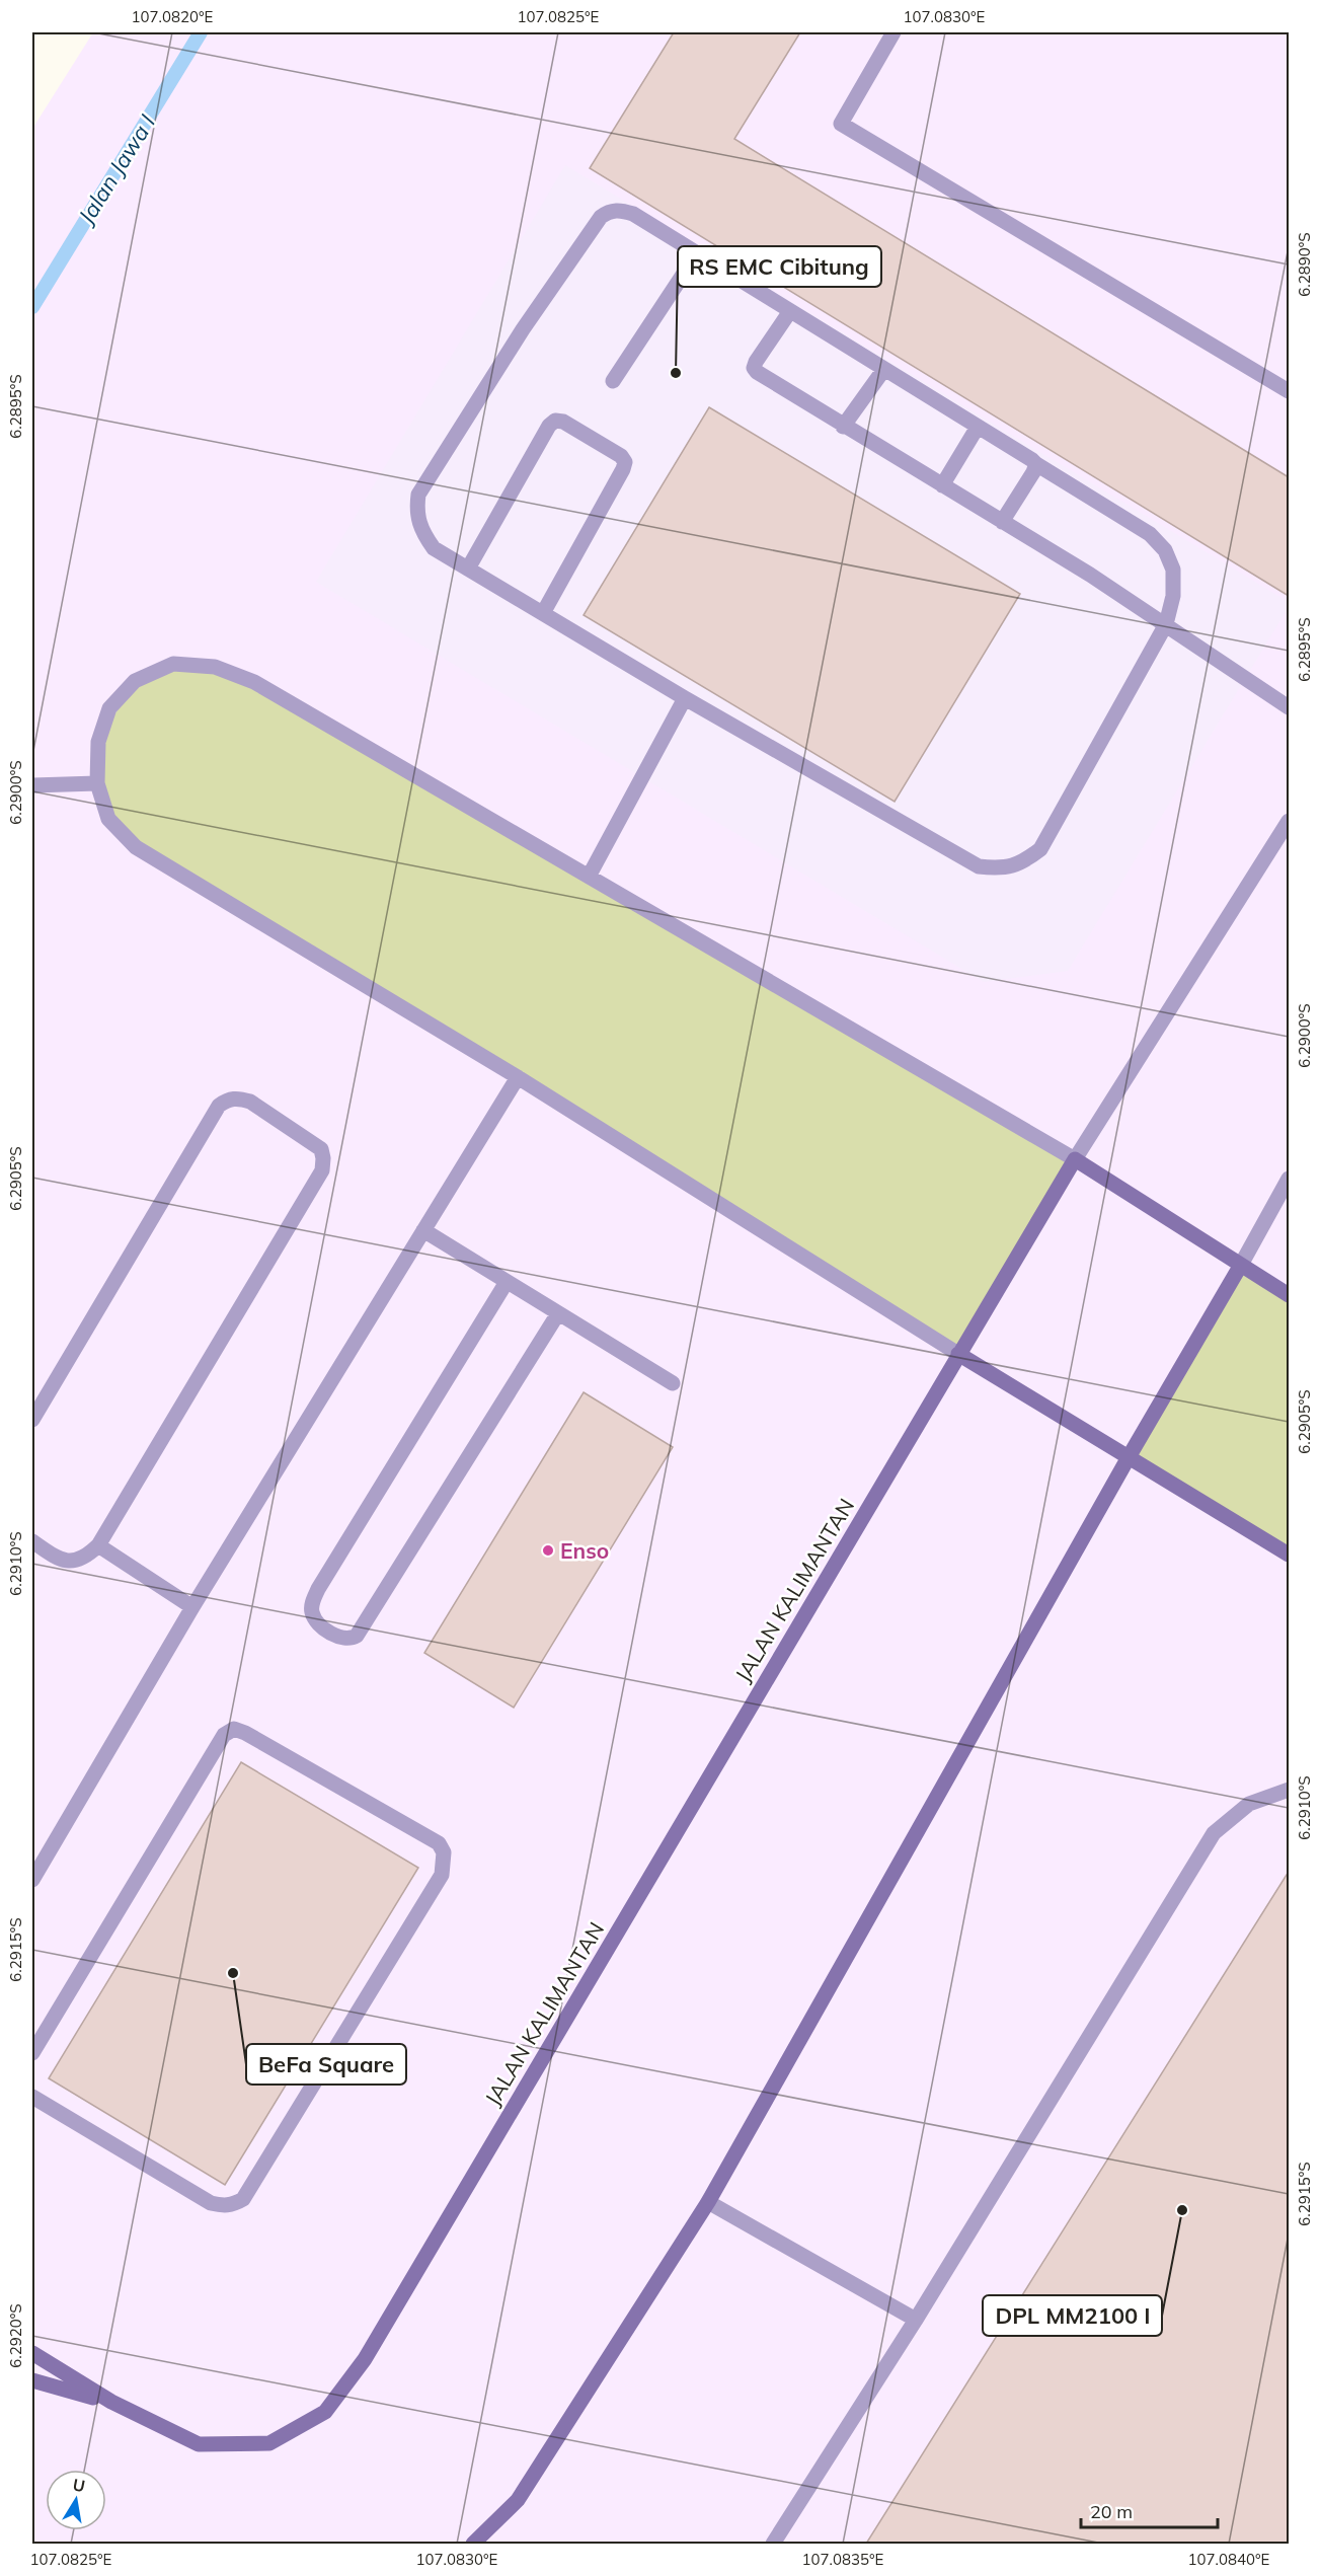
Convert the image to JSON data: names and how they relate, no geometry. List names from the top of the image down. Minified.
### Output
{"streets":{"street":["JALAN KALIMANTAN"]},"water":["Jalan Jawa I"],"places":["RS EMC Cibitung","Enso","BeFa Square","DPL MM2100 I"],"scale_bar":"20 m","north":"top","coordinates":["107.0820°E","107.0825°E","107.0830°E","6.2890°S","6.2895°S","6.2900°S","6.2905°S","6.2910°S","6.2915°S","6.2920°S","107.0835°E","107.0840°E"]}
